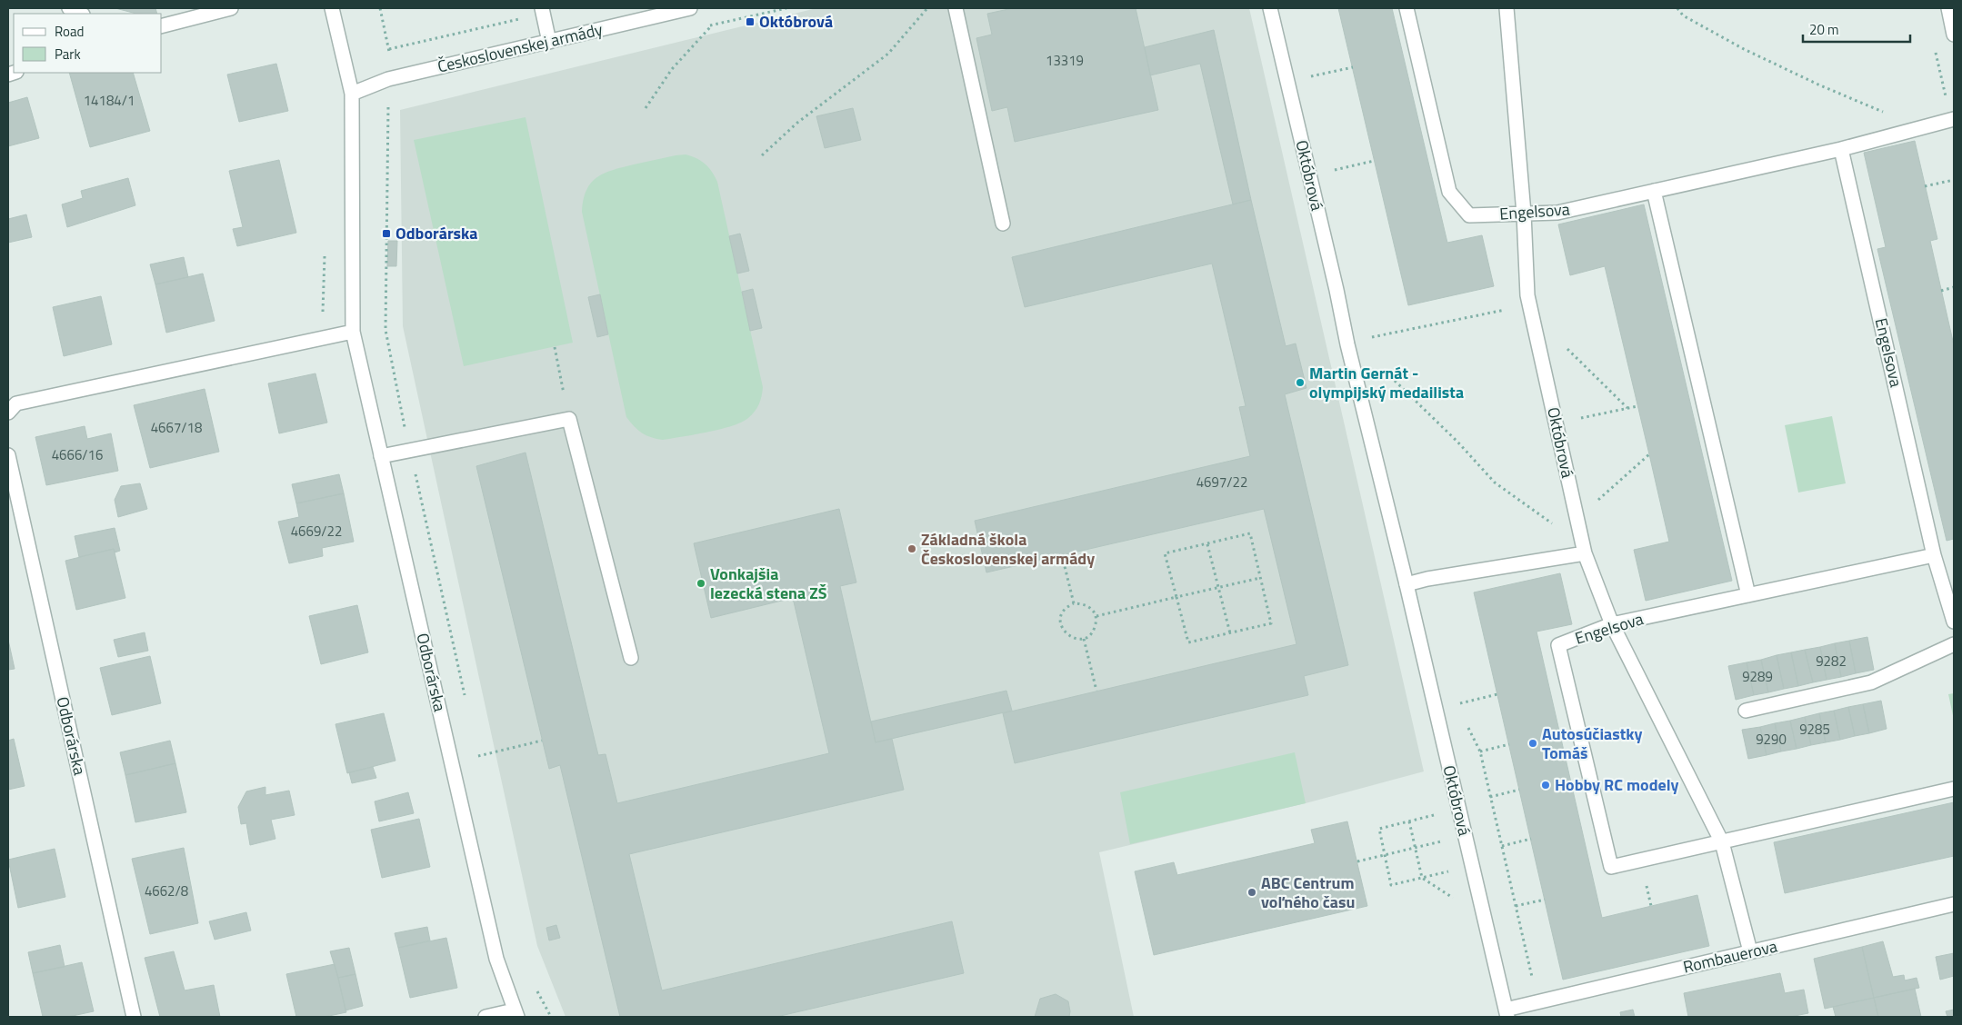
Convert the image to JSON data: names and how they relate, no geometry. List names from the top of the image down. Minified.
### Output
{"streets":{"street":["Československej armády","Októbrová","Engelsova","Odborárska","Rombauerova"]},"crossings":[["Československej armády","Odborárska"],["Októbrová","Engelsova"],["Októbrová","Rombauerova"]],"places":{"transit":["Októbrová","Odborárska"],"other":["Martin Gernát - olympijský medailista","Základná škola Československej armády","Vonkajšia lezecká stena ZŠ","Autosúčiastky Tomáš","Hobby RC modely","ABC Centrum voľného času"]},"house_numbers":["13319","14184/1","4667/18","4666/16","4697/22","4669/22","9282","9289","9285","9290","4662/8"],"legend":["Road","Park"],"scale_bar":"20 m"}
